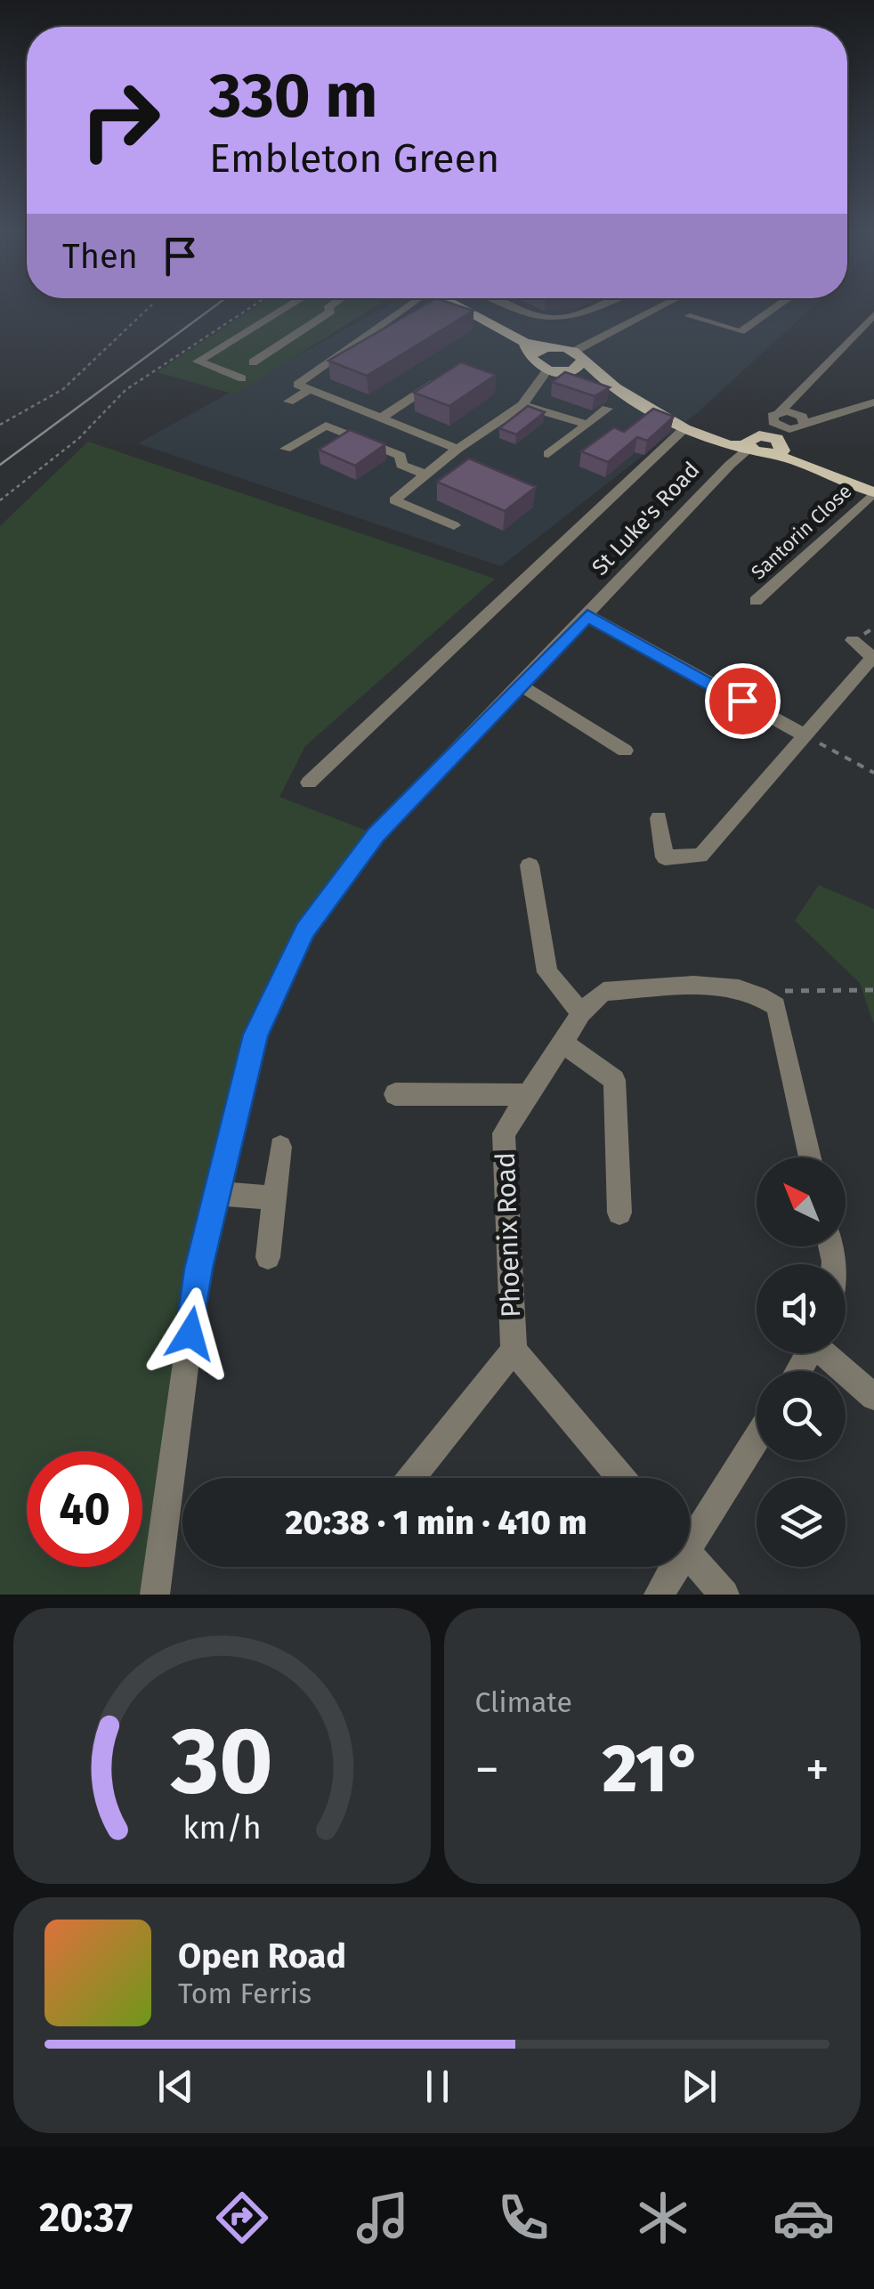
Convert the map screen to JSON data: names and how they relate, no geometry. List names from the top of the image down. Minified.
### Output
{"streets":{"street":["St Luke's Road","Santorin Close","Phoenix Road"]},"north":"top left","page":{"turn":["330 m","Embleton Green"],"then":"Then","limit":"40","trip":"20:38 · 1 min · 410 m","tile":"Climate","heat":["−","21°","+"],"song":["Open Road","Tom Ferris"],"tabs":"20:37","gauge":["30","km/h"]}}
